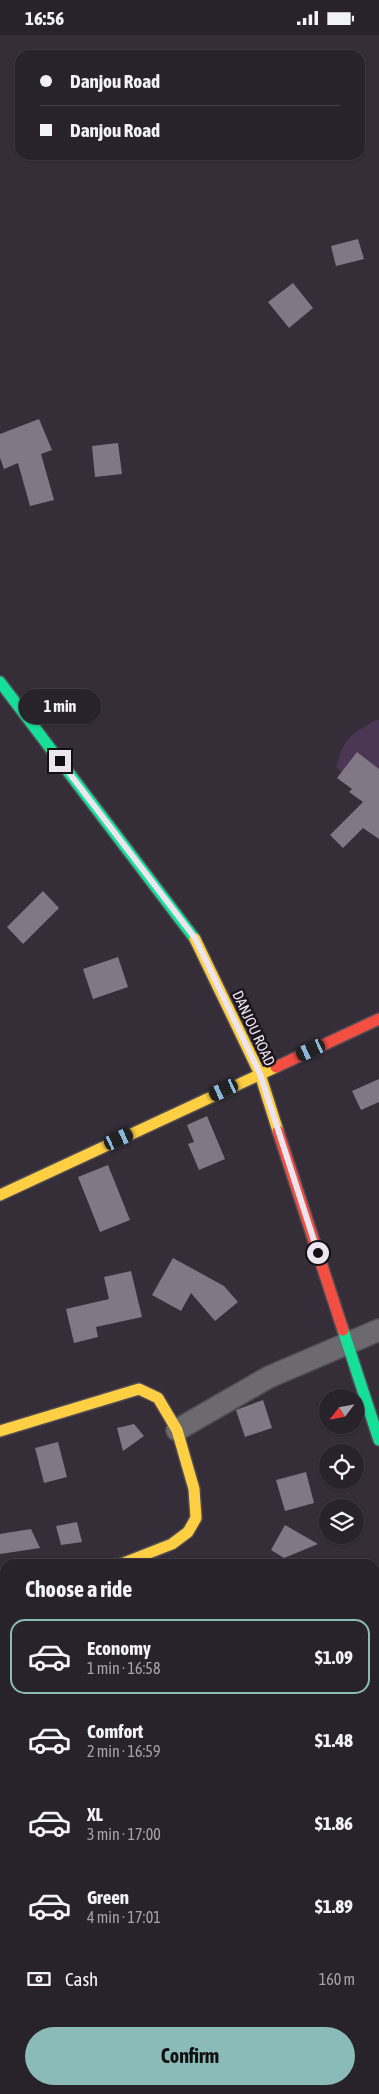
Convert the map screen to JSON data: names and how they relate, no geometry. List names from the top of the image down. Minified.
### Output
{"streets":{"street":["DANJOU ROAD"]},"north":"bottom left","page":{"status":"16:56","banner":["Danjou Road","Danjou Road"],"bubble":"1 min","heading":"Choose a ride","list":[{"name":"Economy","note":"1 min · 16:58","value":"$1.09"},{"name":"Comfort","note":"2 min · 16:59","value":"$1.48"},{"name":"XL","note":"3 min · 17:00","value":"$1.86"},{"name":"Green","note":"4 min · 17:01","value":"$1.89"}],"pay":["Cash","160 m"],"buttons":"Confirm"}}
